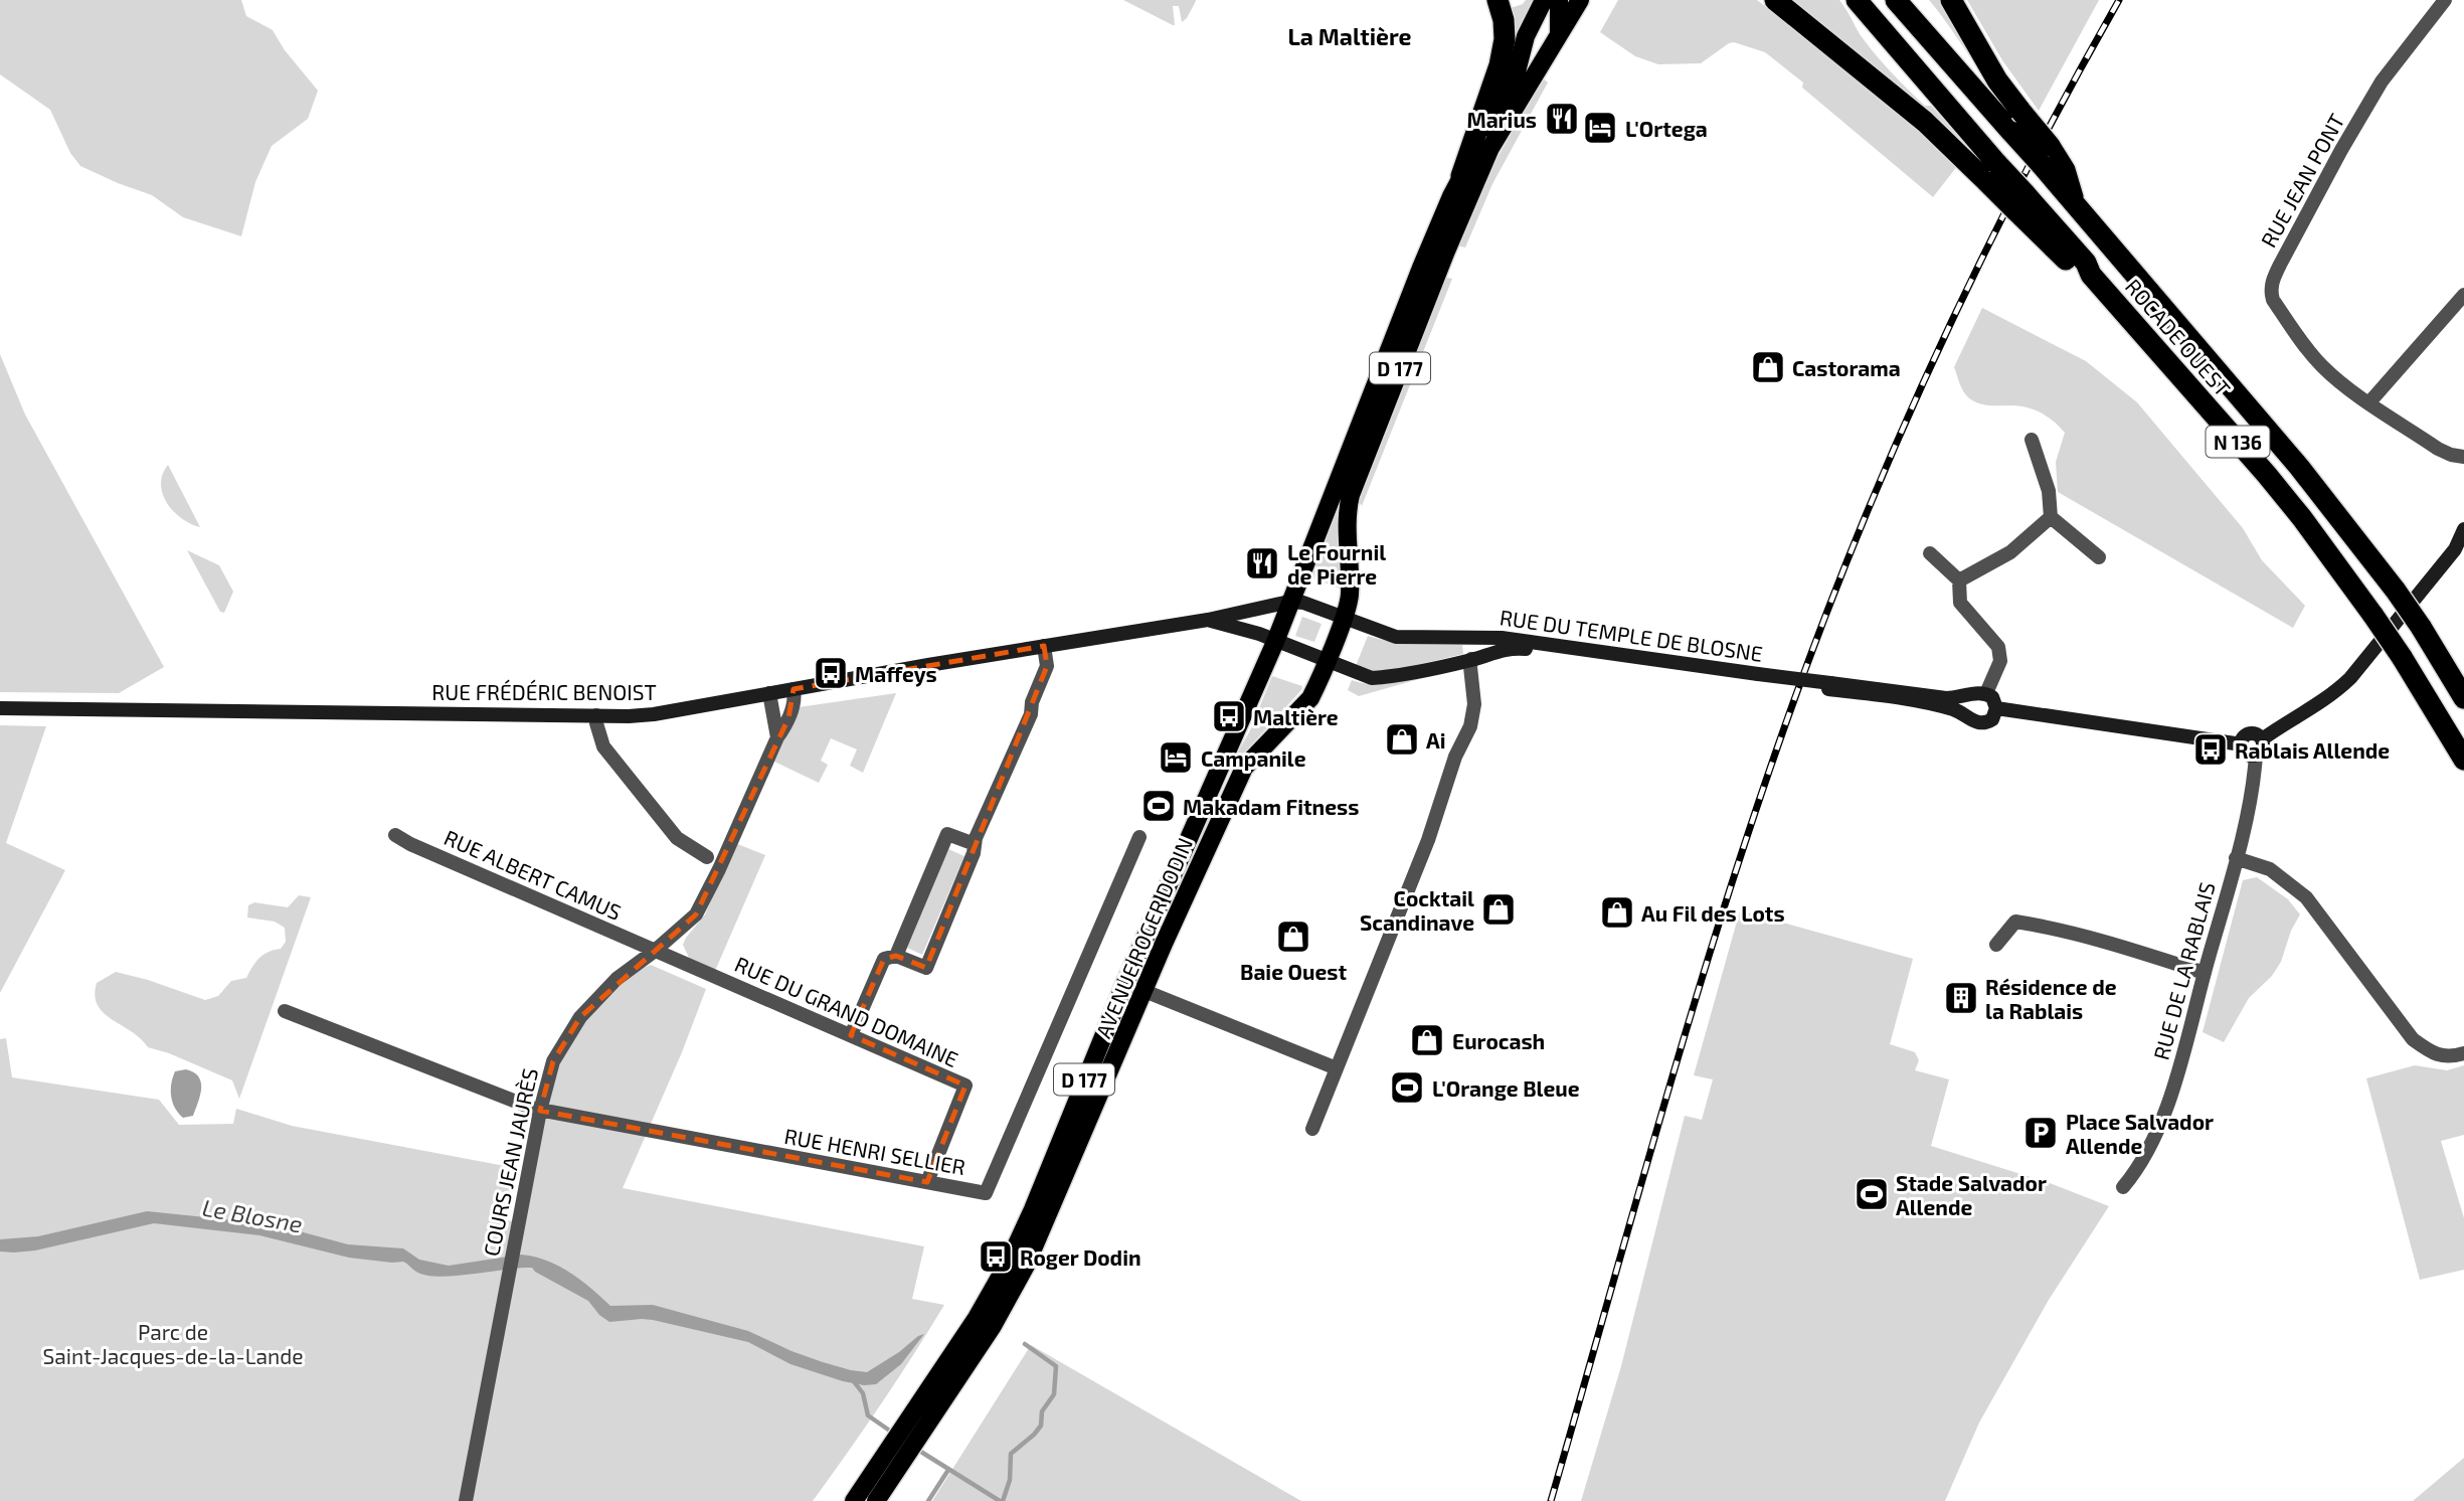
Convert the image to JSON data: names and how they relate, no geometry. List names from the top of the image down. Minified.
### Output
{"streets":{"highway":["ROCADE OUEST","N 136"],"main road":["D 177","AVENUE ROGER DODIN"],"street":["RUE JEAN PONT","RUE DU TEMPLE DE BLOSNE","RUE FRÉDÉRIC BENOIST","RUE ALBERT CAMUS","RUE DE LA RABLAIS","RUE DU GRAND DOMAINE","RUE HENRI SELLIER","COURS JEAN JAURÈS"]},"crossings":[["RUE DU TEMPLE DE BLOSNE","RUE FRÉDÉRIC BENOIST"],["RUE DU TEMPLE DE BLOSNE","AVENUE ROGER DODIN"],["RUE FRÉDÉRIC BENOIST","AVENUE ROGER DODIN"],["RUE FRÉDÉRIC BENOIST","COURS JEAN JAURÈS"],["RUE ALBERT CAMUS","RUE DU GRAND DOMAINE"],["RUE ALBERT CAMUS","COURS JEAN JAURÈS"],["RUE DU GRAND DOMAINE","RUE HENRI SELLIER"],["RUE DU GRAND DOMAINE","COURS JEAN JAURÈS"],["RUE HENRI SELLIER","COURS JEAN JAURÈS"]],"districts":["La Maltière"],"water":["Le Blosne"],"parks":["Parc de Saint-Jacques-de-la-Lande"],"places":{"restaurant":["Marius","Le Fournil de Pierre"],"hotel":["L'Ortega","Campanile"],"shop":["Castorama","Ai","Cocktail Scandinave","Au Fil des Lots","Baie Ouest","Eurocash"],"bus stop":["Maffeys","Maltière","Rablais Allende","Roger Dodin"],"sports":["Makadam Fitness","L'Orange Bleue","Stade Salvador Allende"],"building":["Résidence de la Rablais"],"parking":["Place Salvador Allende"]}}
